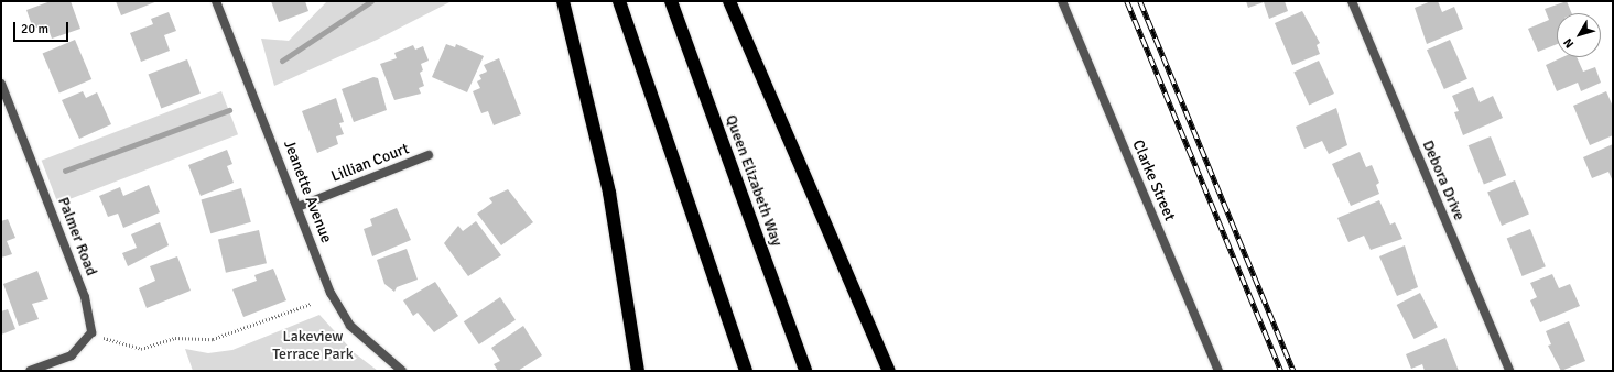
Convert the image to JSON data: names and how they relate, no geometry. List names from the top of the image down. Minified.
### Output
{"streets":{"highway":["Queen Elizabeth Way"],"street":["Lillian Court","Clarke Street","Debora Drive","Jeanette Avenue","Palmer Road"]},"crossings":[["Lillian Court","Jeanette Avenue"]],"parks":["Lakeview Terrace Park"],"scale_bar":"20 m","north":"bottom left"}
